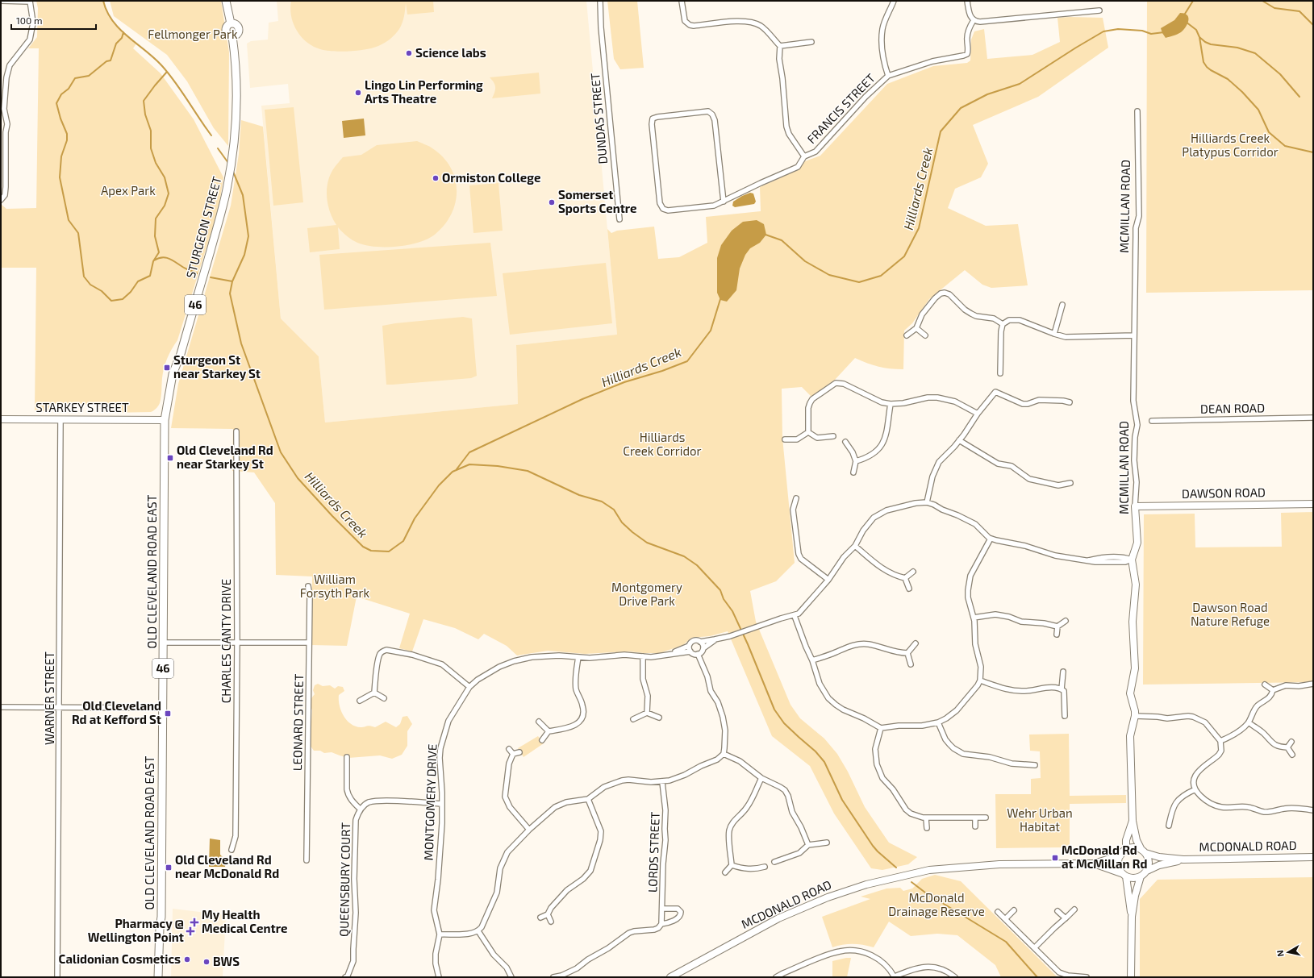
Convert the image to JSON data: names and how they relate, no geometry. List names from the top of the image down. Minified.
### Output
{"streets":{"main road":["STURGEON STREET","46","OLD CLEVELAND ROAD EAST"],"street":["FRANCIS STREET","DUNDAS STREET","MCMILLAN ROAD","STARKEY STREET","DEAN ROAD","DAWSON ROAD","CHARLES CANTY DRIVE","WARNER STREET","LEONARD STREET","MONTGOMERY DRIVE","MCDONALD ROAD","LORDS STREET","QUEENSBURY COURT"]},"crossings":[["MCMILLAN ROAD","DAWSON ROAD"],["MCMILLAN ROAD","MCDONALD ROAD"],["STURGEON STREET","STARKEY STREET"],["STURGEON STREET","OLD CLEVELAND ROAD EAST"],["STARKEY STREET","OLD CLEVELAND ROAD EAST"],["STARKEY STREET","WARNER STREET"],["MONTGOMERY DRIVE","QUEENSBURY COURT"]],"water":["Hilliards Creek"],"parks":["Fellmonger Park","Hilliards Creek Platypus Corridor","Apex Park","Hilliards Creek Corridor","William Forsyth Park","Montgomery Drive Park","Dawson Road Nature Refuge","Wehr Urban Habitat","McDonald Drainage Reserve"],"places":{"other":["Science labs","Lingo Lin Performing Arts Theatre","Ormiston College","Somerset Sports Centre","Calidonian Cosmetics","BWS"],"transit":["Sturgeon St near Starkey St","Old Cleveland Rd near Starkey St","Old Cleveland Rd at Kefford St","McDonald Rd at McMillan Rd","Old Cleveland Rd near McDonald Rd"],"health":["My Health Medical Centre","Pharmacy @ Wellington Point"]},"scale_bar":"100 m","north":"left"}
